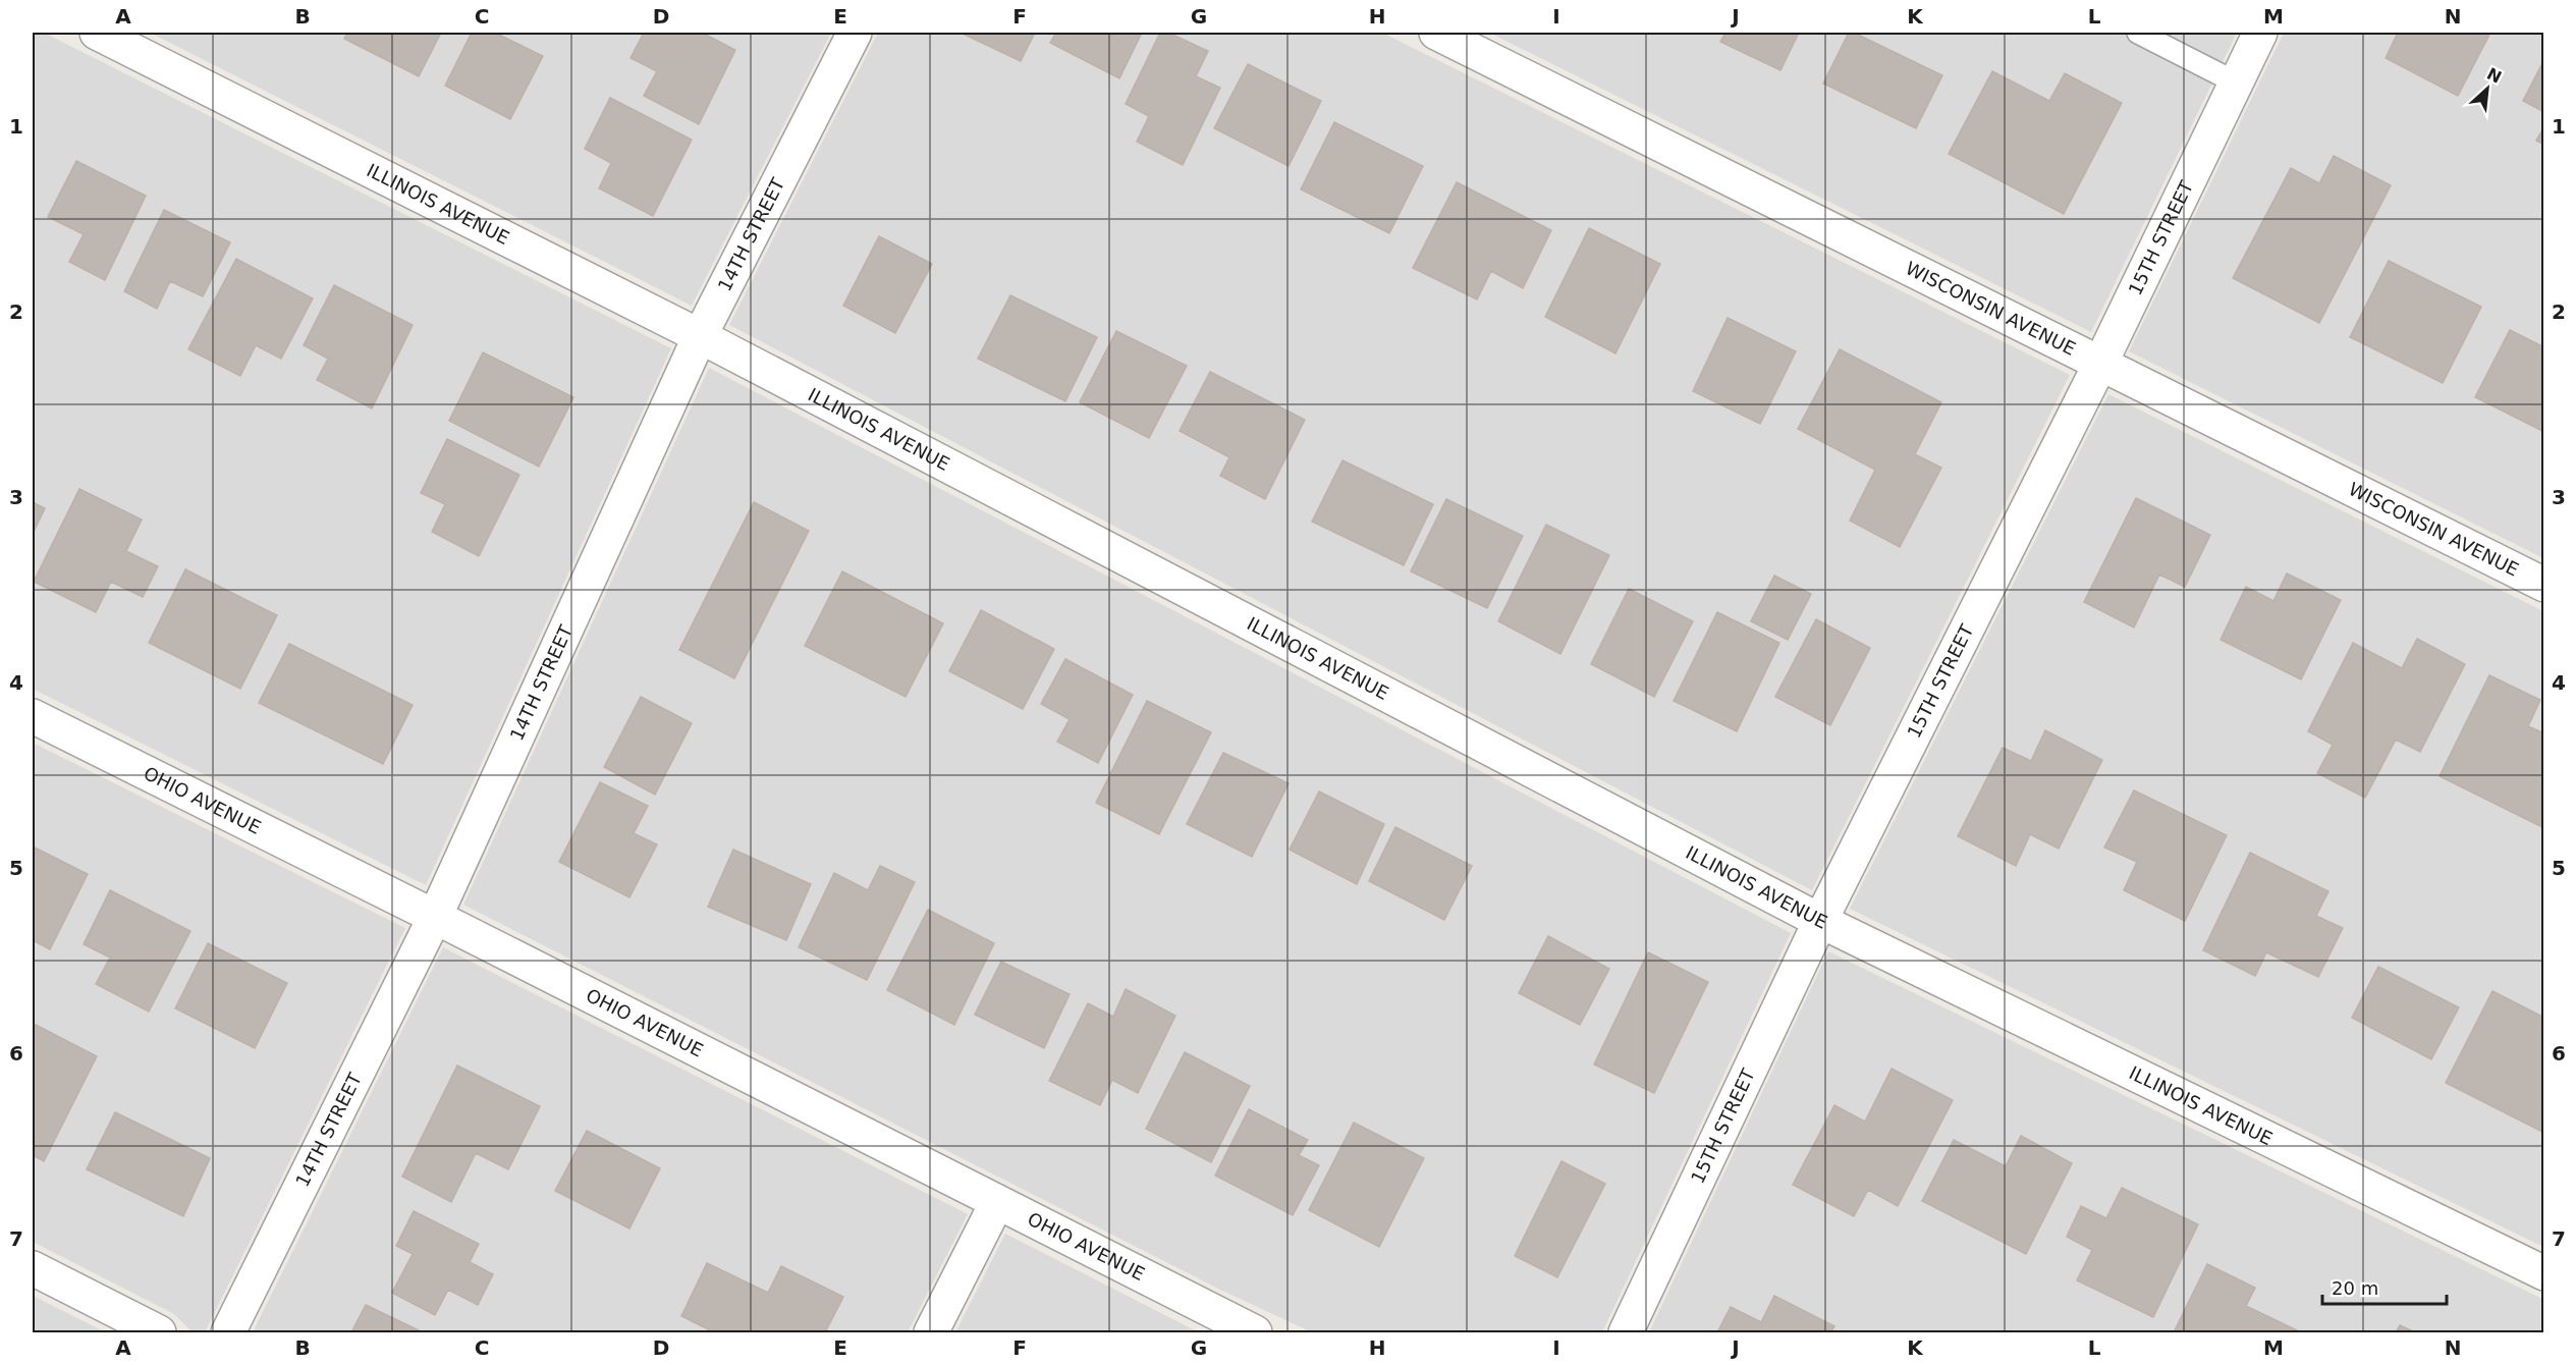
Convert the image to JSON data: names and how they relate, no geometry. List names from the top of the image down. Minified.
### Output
{"streets":{"street":["ILLINOIS AVENUE","14TH STREET","15TH STREET","WISCONSIN AVENUE","OHIO AVENUE"]},"crossings":[["ILLINOIS AVENUE","14TH STREET"],["ILLINOIS AVENUE","15TH STREET"],["14TH STREET","OHIO AVENUE"],["15TH STREET","WISCONSIN AVENUE"]],"scale_bar":"20 m","north":"top right","grid":{"columns":["A","B","C","D","E","F","G","H","I","J","K","L","M","N"],"rows":["1","2","3","4","5","6","7"]}}
